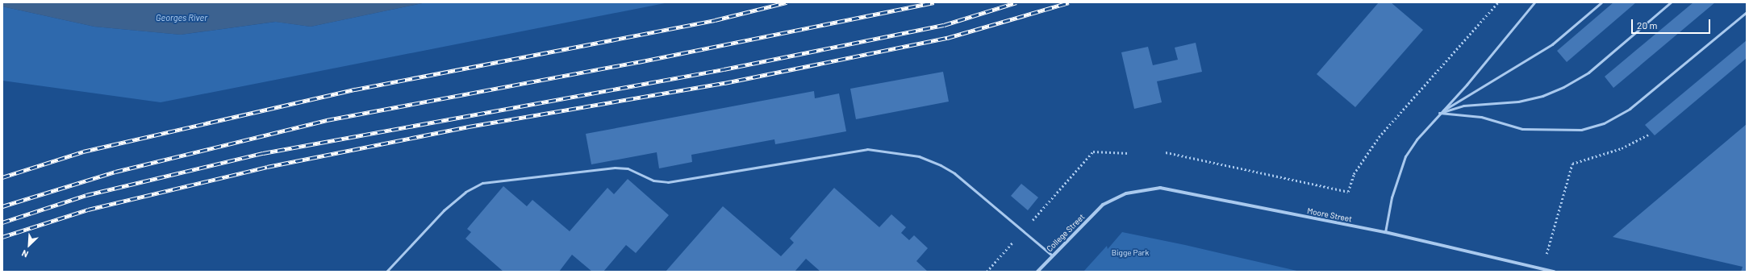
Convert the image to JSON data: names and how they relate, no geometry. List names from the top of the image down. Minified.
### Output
{"streets":{"street":["Moore Street","College Street"]},"crossings":[["Moore Street","College Street"]],"water":["Georges River"],"parks":["Bigge Park"],"scale_bar":"20 m","north":"bottom left"}
